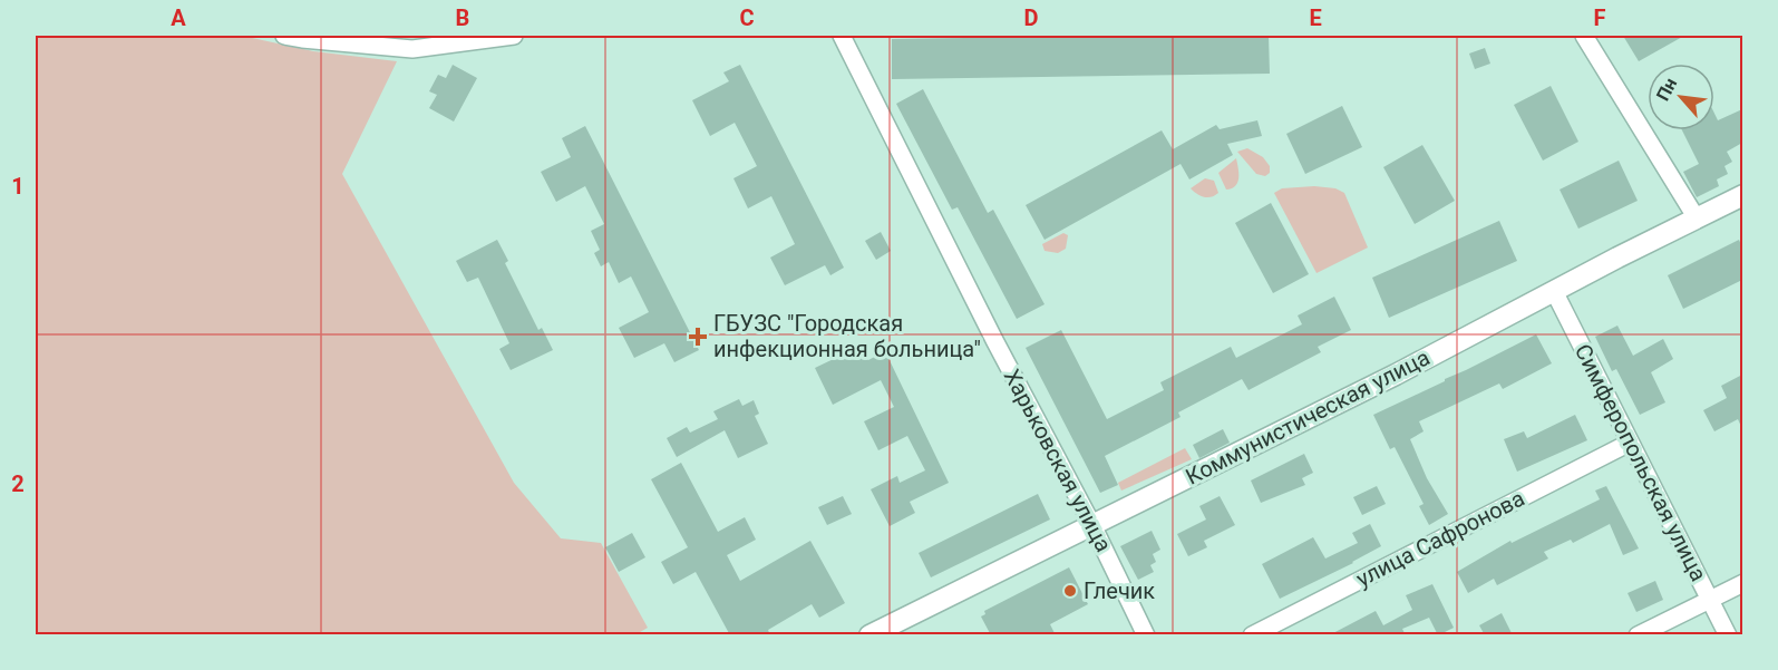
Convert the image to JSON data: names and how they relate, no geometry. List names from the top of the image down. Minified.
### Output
{"streets":{"street":["Коммунистическая улица","Харьковская улица","Симферопольская улица","улица Сафронова"]},"crossings":[["Коммунистическая улица","Харьковская улица"],["Коммунистическая улица","Симферопольская улица"],["Симферопольская улица","улица Сафронова"]],"places":{"health":["ГБУЗС \"Городская инфекционная больница\""],"other":["Глечик"]},"north":"top left","grid":{"columns":["A","B","C","D","E","F"],"rows":["1","2"]}}
